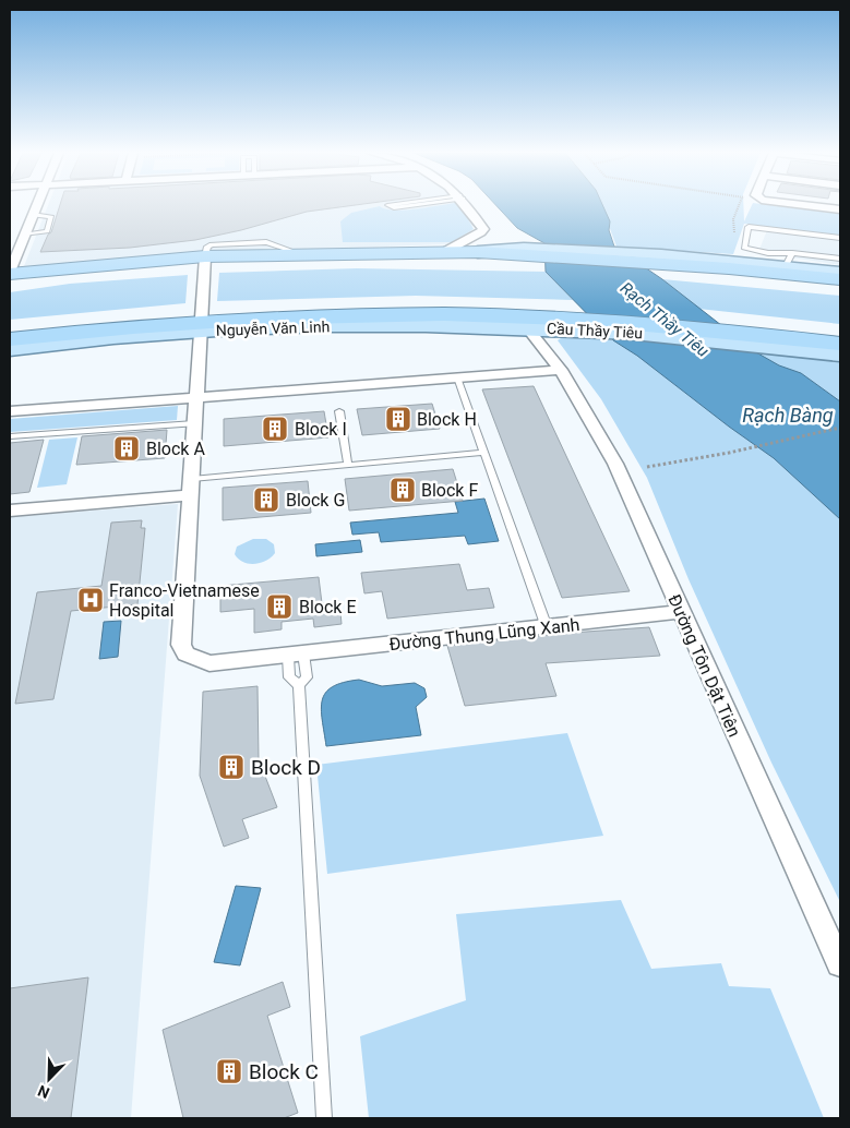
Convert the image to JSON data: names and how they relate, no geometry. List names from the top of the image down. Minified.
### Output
{"streets":{"highway":["Nguyễn Văn Linh","Cầu Thầy Tiêu"],"street":["Đường Thung Lũng Xanh","Đường Tôn Dật Tiên"]},"crossings":[["Nguyễn Văn Linh","Cầu Thầy Tiêu"],["Nguyễn Văn Linh","Đường Thung Lũng Xanh"],["Đường Thung Lũng Xanh","Đường Tôn Dật Tiên"]],"water":["Rạch Thầy Tiêu","Rạch Bàng"],"places":{"building":["Block H","Block I","Block A","Block F","Block G","Block E","Block D","Block C"],"hospital":["Franco-Vietnamese Hospital"]},"north":"bottom left"}
